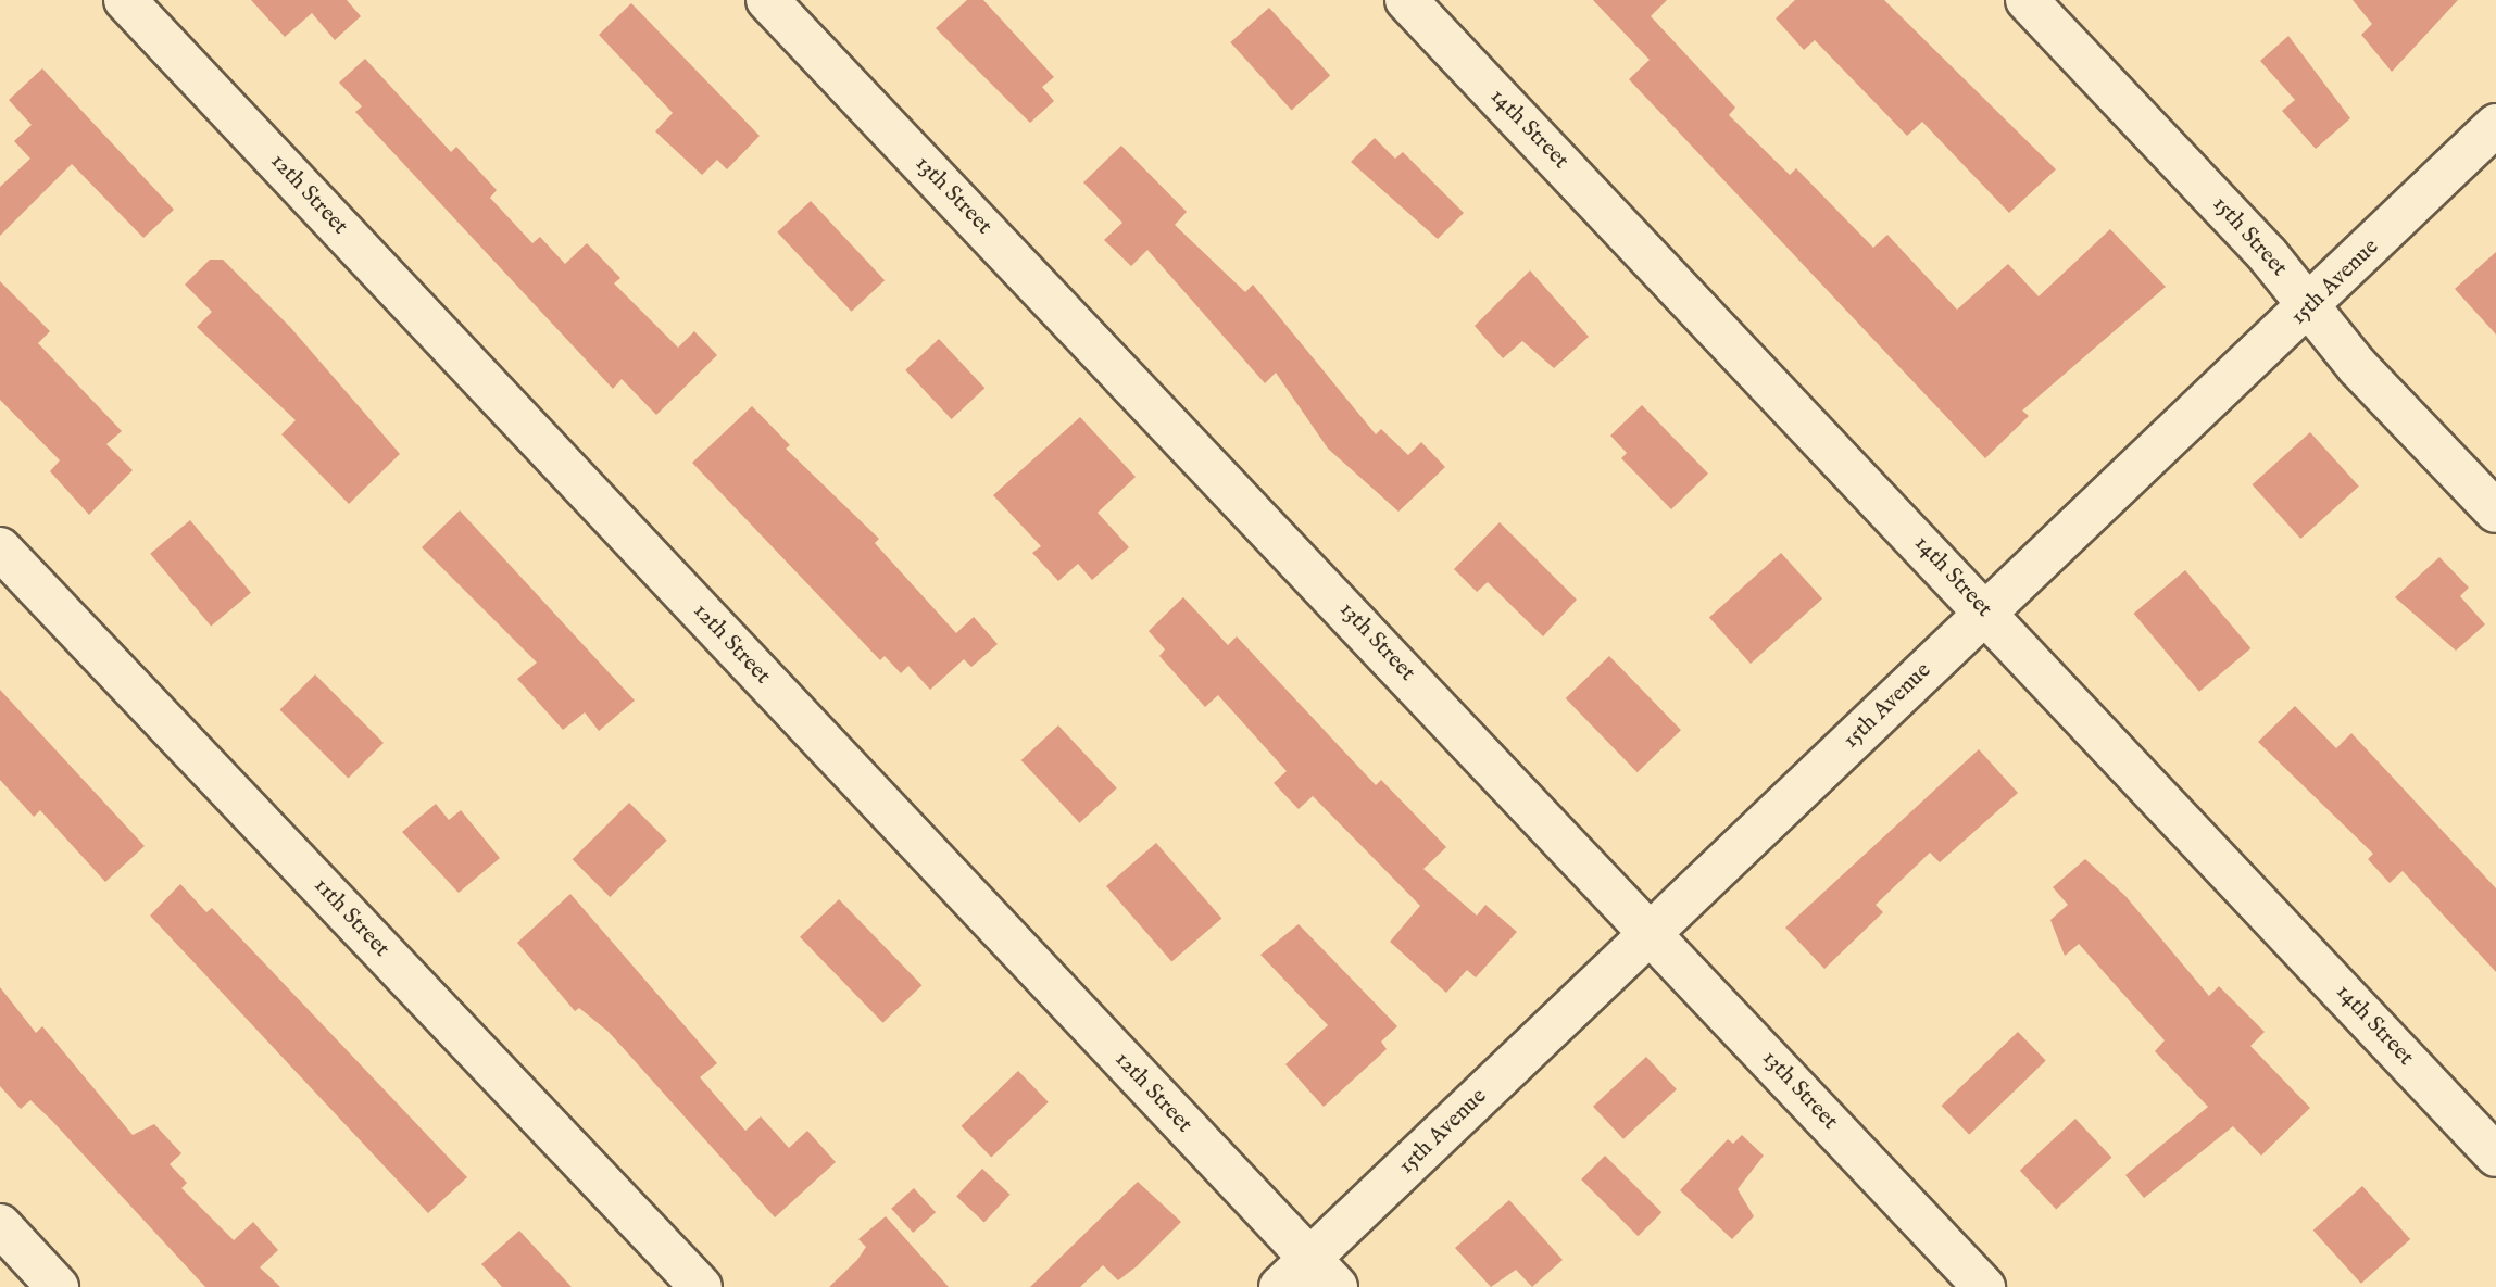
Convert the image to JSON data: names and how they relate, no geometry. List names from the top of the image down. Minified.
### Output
{"streets":{"street":["14th Street","12th Street","13th Street","15th Street","15th Avenue","11th Street"]},"crossings":[["14th Street","15th Avenue"],["12th Street","15th Avenue"],["13th Street","15th Avenue"],["15th Street","15th Avenue"]]}
